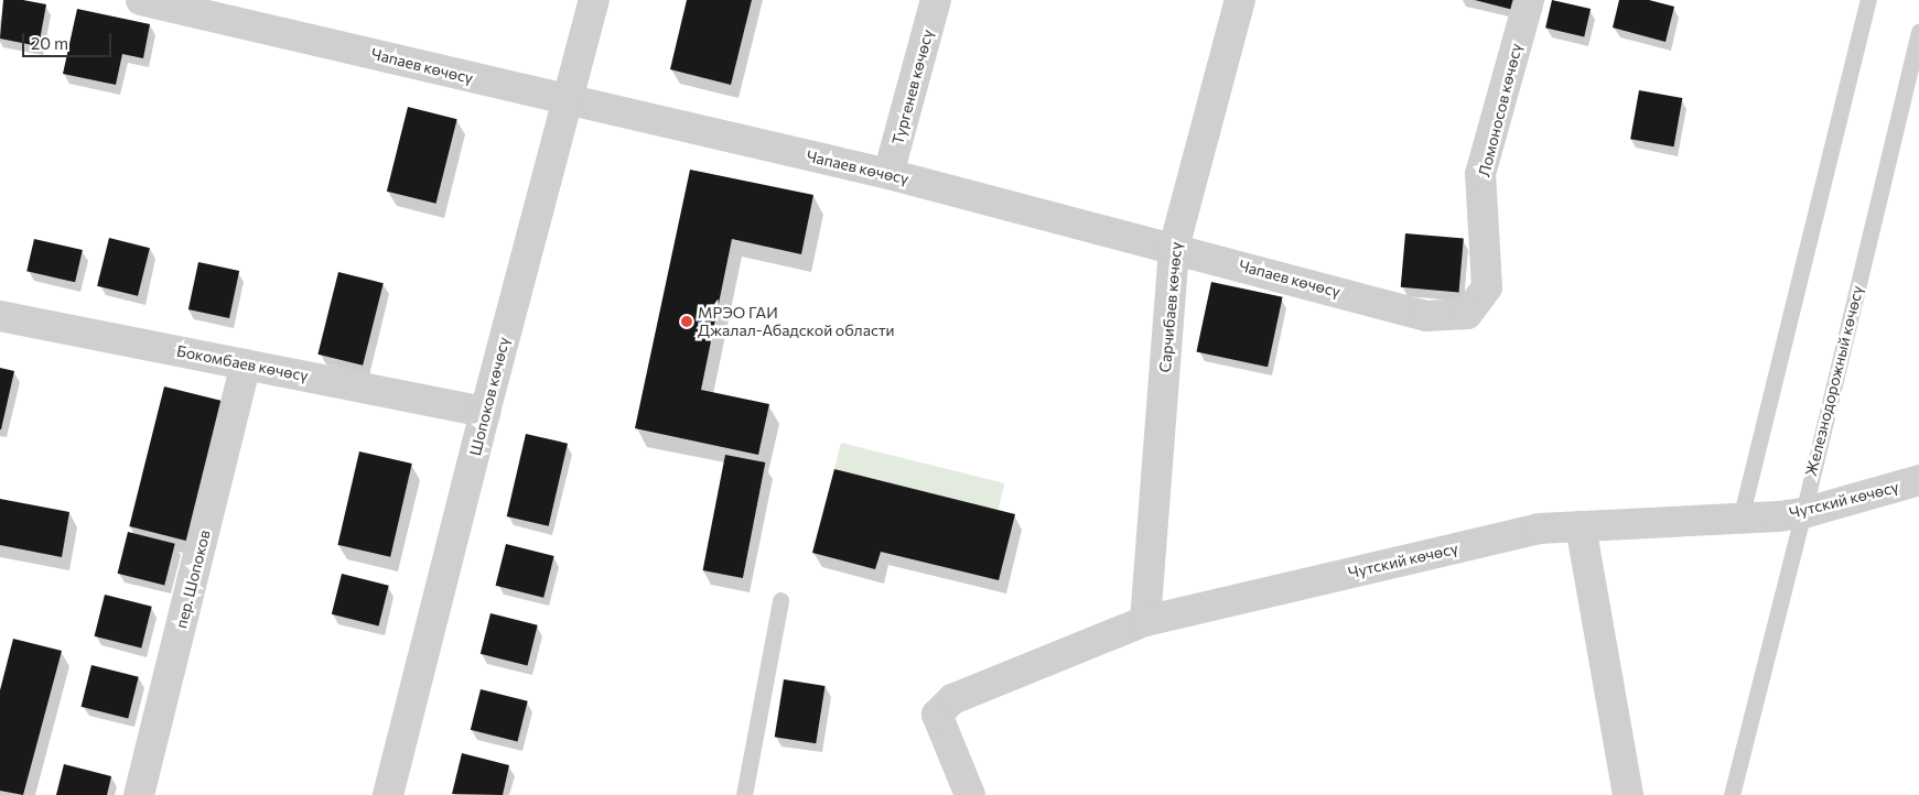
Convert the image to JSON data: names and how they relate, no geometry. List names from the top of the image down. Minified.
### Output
{"streets":{"street":["Чапаев көчөсү","Тургенев көчөсү","Ломоносов көчөсү","Сарчибаев көчөсү","Бокомбаев көчөсү","Шопоков көчөсү","Чутский көчөсү","пер. Шопоков"],"lane":["Железнодорожный көчөсү"]},"crossings":[["Чапаев көчөсү","Тургенев көчөсү"],["Чапаев көчөсү","Ломоносов көчөсү"],["Чапаев көчөсү","Сарчибаев көчөсү"],["Чапаев көчөсү","Шопоков көчөсү"],["Сарчибаев көчөсү","Чутский көчөсү"],["Бокомбаев көчөсү","Шопоков көчөсү"],["Бокомбаев көчөсү","пер. Шопоков"],["Железнодорожный көчөсү","Чутский көчөсү"]],"places":["МРЭО ГАИ Джалал-Абадской области"],"scale_bar":"20 m"}
